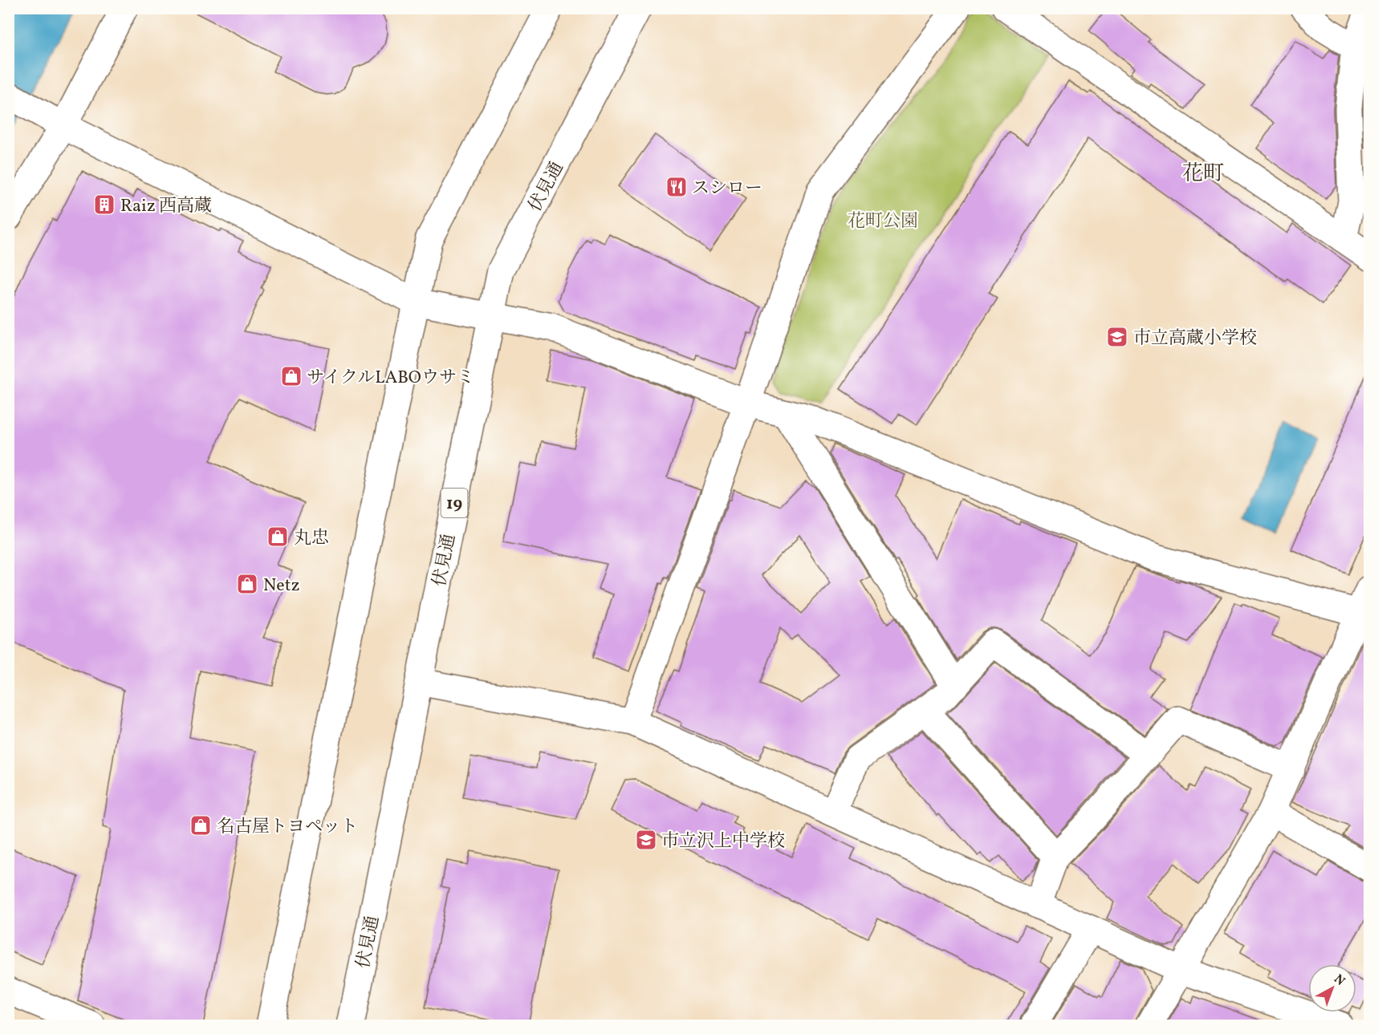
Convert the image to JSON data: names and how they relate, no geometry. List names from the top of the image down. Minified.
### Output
{"streets":{"main road":["伏見通","19"]},"districts":["花町"],"parks":["花町公園"],"places":{"restaurant":["スシロー"],"building":["Raiz 西高蔵"],"school or university":["市立高蔵小学校","市立沢上中学校"],"shop":["サイクルLABOウサミ","丸忠","Netz","名古屋トヨペット"]},"north":"top right"}
